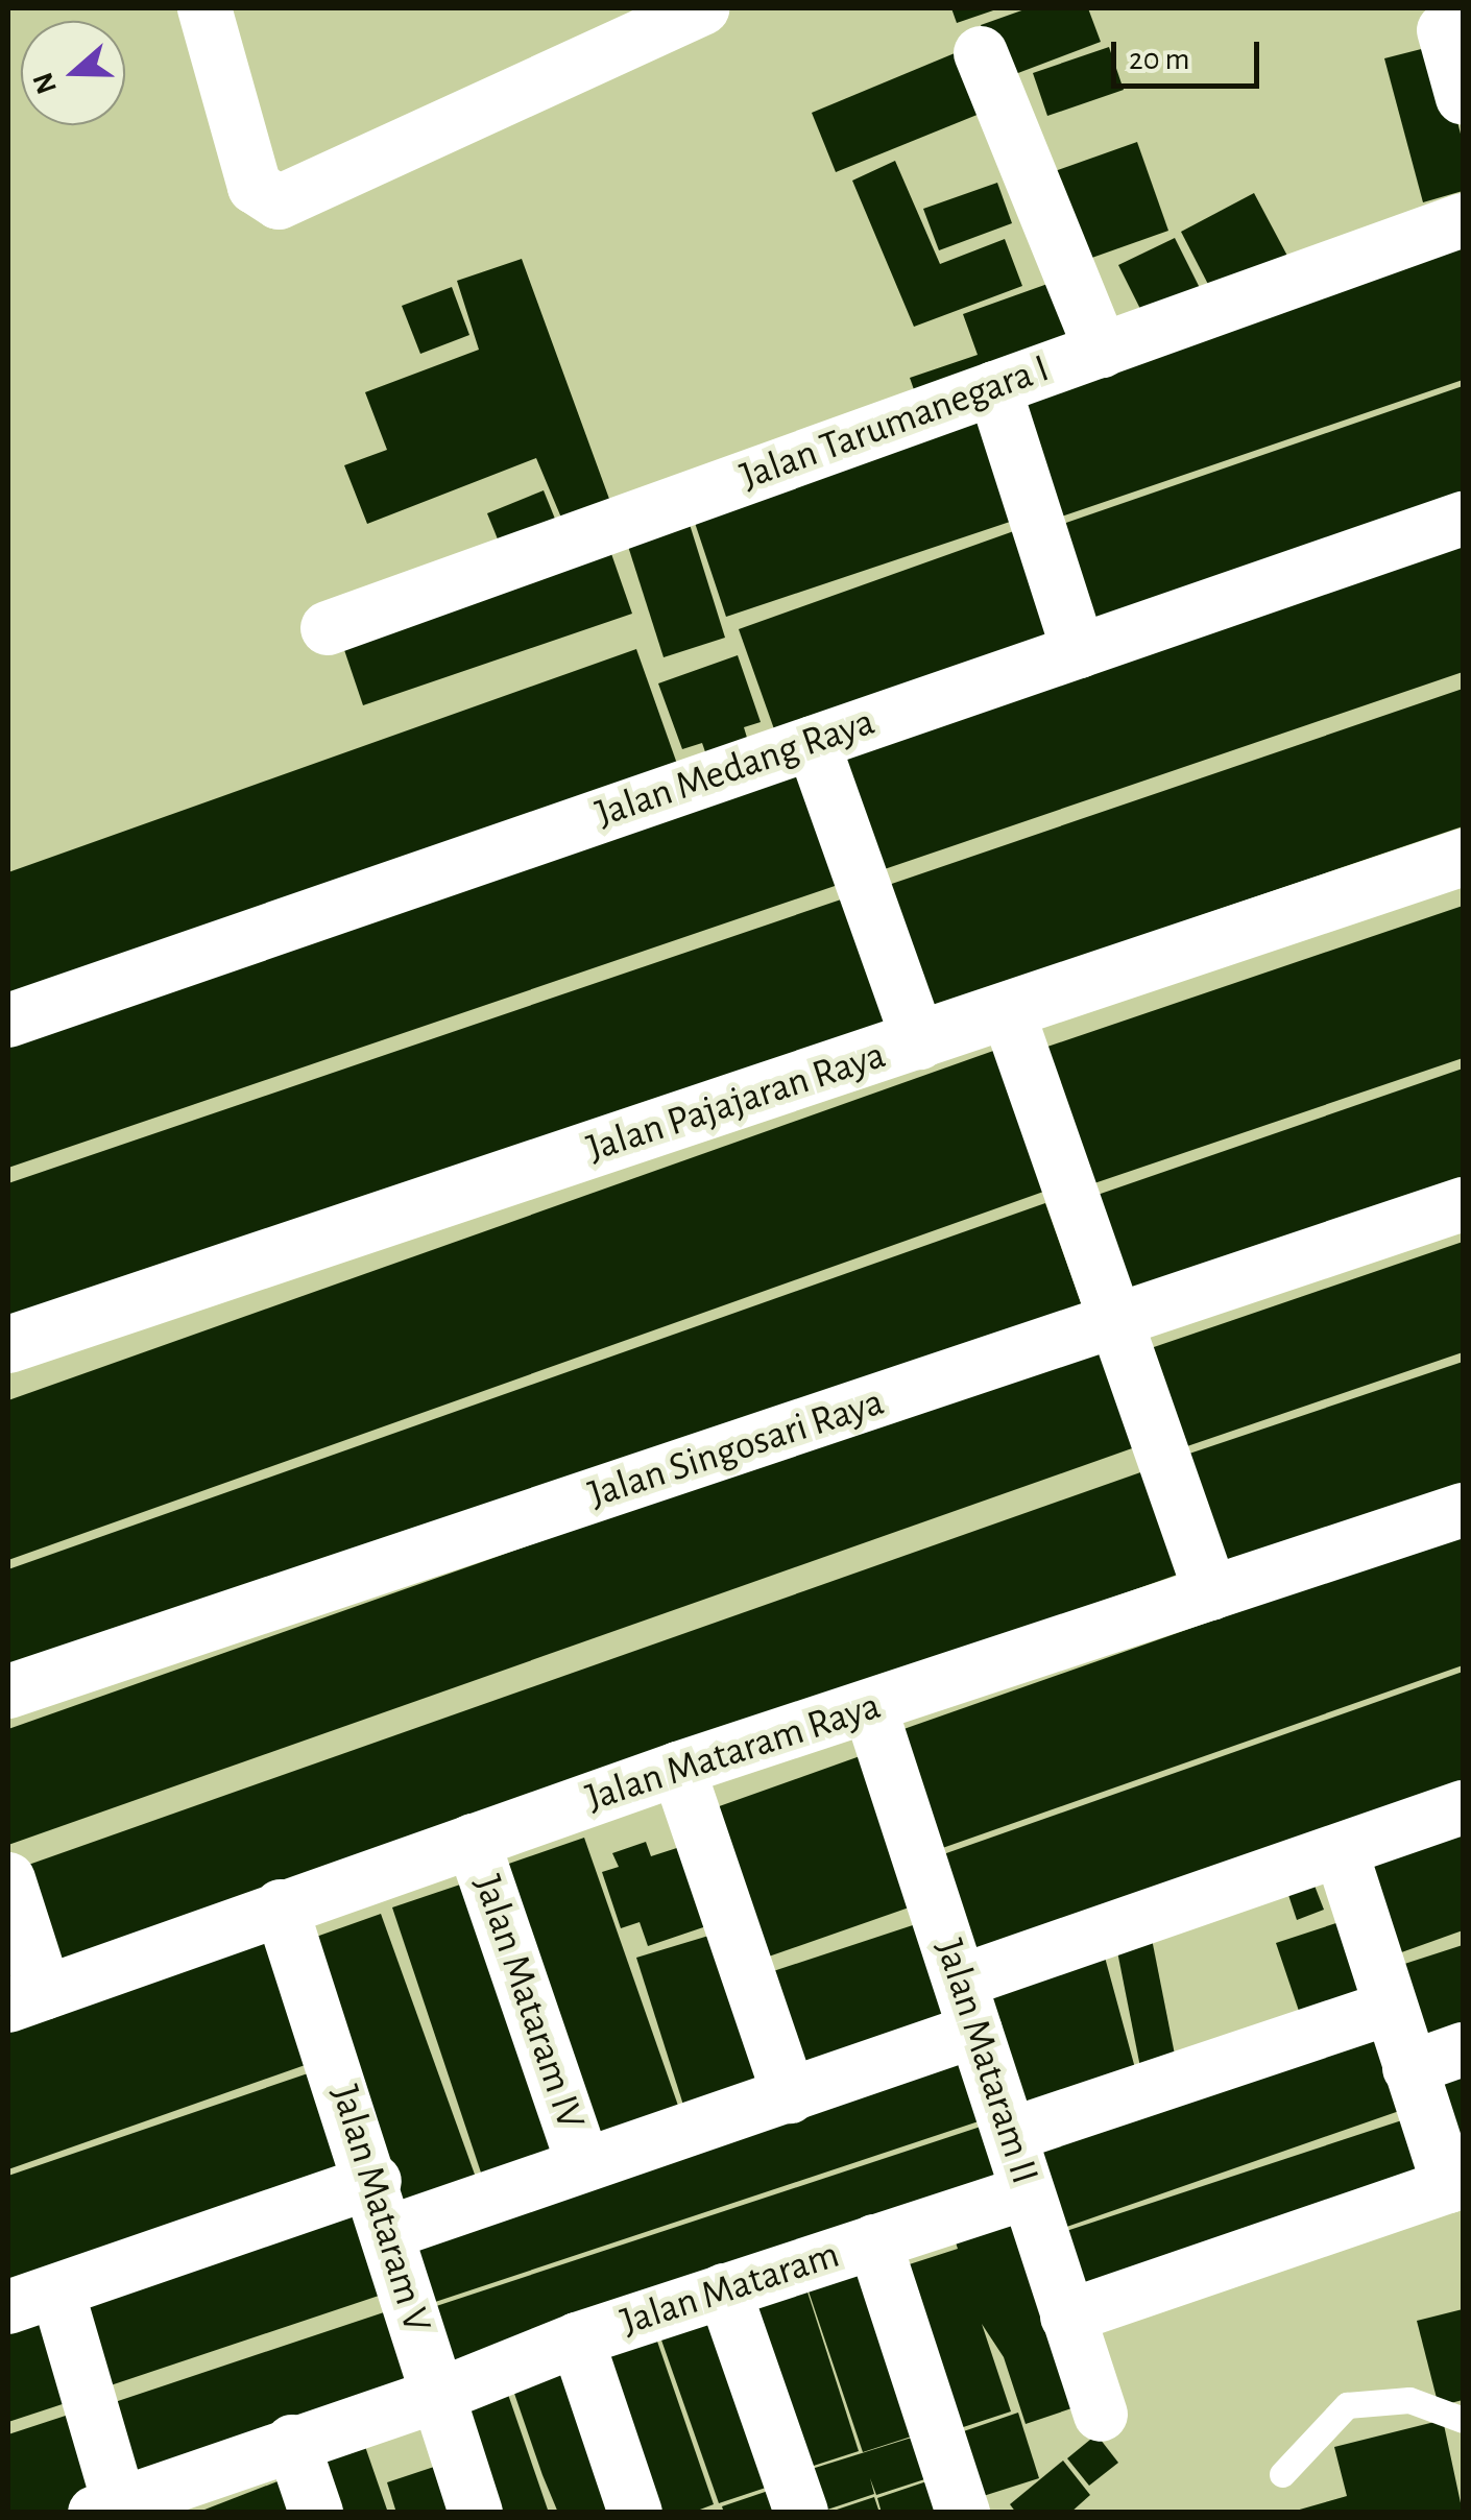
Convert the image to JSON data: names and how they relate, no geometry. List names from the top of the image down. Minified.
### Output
{"streets":{"street":["Jalan Tarumanegara I","Jalan Medang Raya","Jalan Pajajaran Raya","Jalan Singosari Raya","Jalan Mataram Raya","Jalan Mataram IV","Jalan Mataram II","Jalan Mataram V","Jalan Mataram"]},"crossings":[["Jalan Mataram Raya","Jalan Mataram IV"],["Jalan Mataram Raya","Jalan Mataram II"],["Jalan Mataram Raya","Jalan Mataram V"],["Jalan Mataram II","Jalan Mataram"],["Jalan Mataram V","Jalan Mataram"]],"scale_bar":"20 m","north":"left"}
